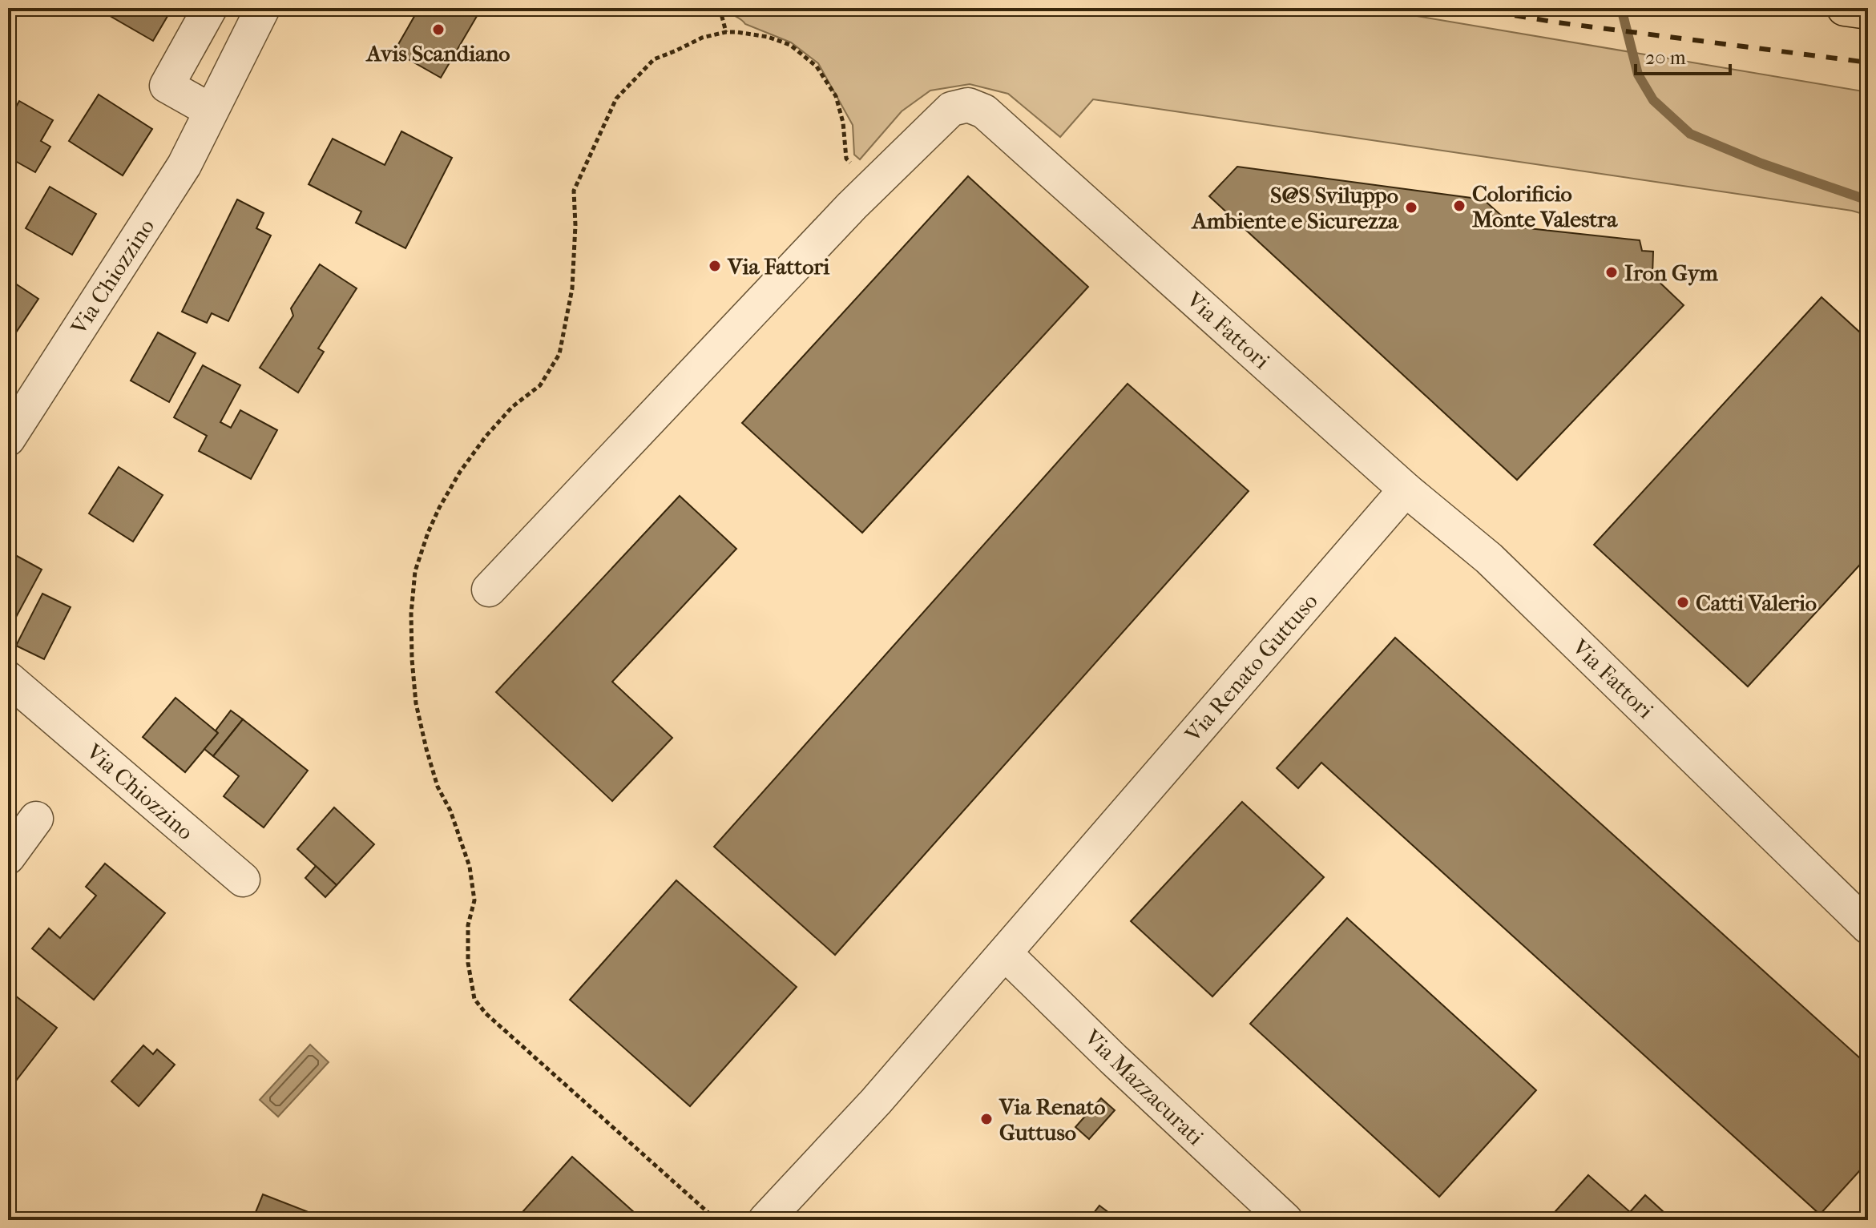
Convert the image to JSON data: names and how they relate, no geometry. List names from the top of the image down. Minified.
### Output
{"streets":{"street":["Via Chiozzino","Via Fattori","Via Renato Guttuso","Via Mazzacurati"]},"crossings":[["Via Fattori","Via Renato Guttuso"],["Via Renato Guttuso","Via Mazzacurati"]],"places":["Avis Scandiano","Colorificio Monte Valestra","S@S Sviluppo Ambiente e Sicurezza","Via Fattori","Iron Gym","Catti Valerio","Via Renato Guttuso"],"scale_bar":"20 m"}
